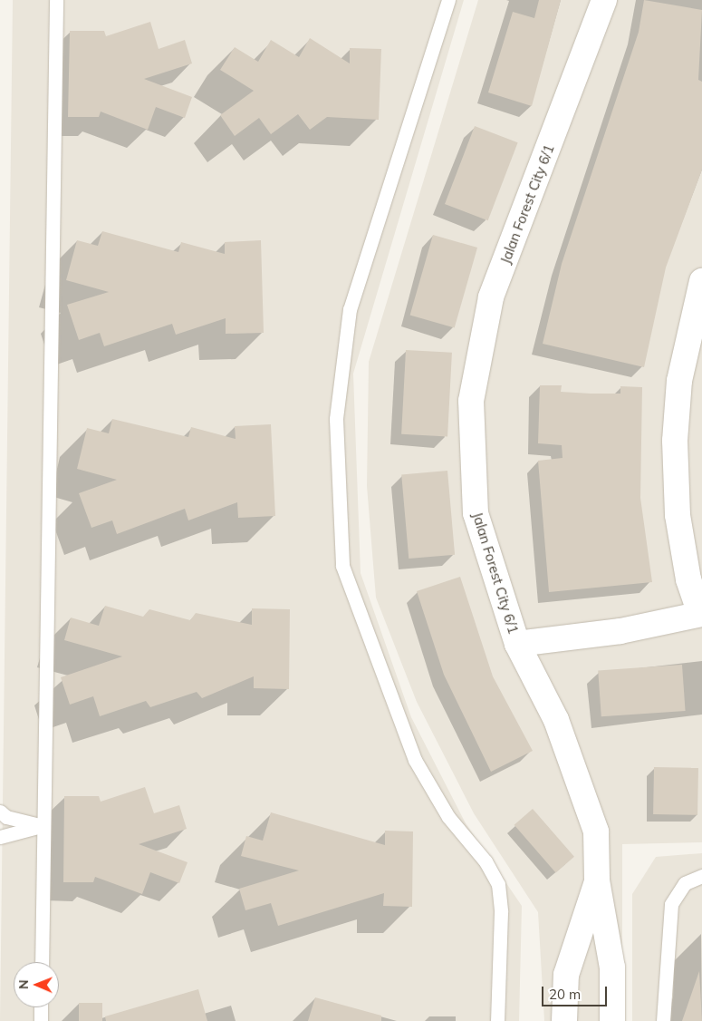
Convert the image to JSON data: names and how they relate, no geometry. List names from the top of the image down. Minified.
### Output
{"streets":{"street":["Jalan Forest City 6/1"]},"scale_bar":"20 m","north":"left"}
